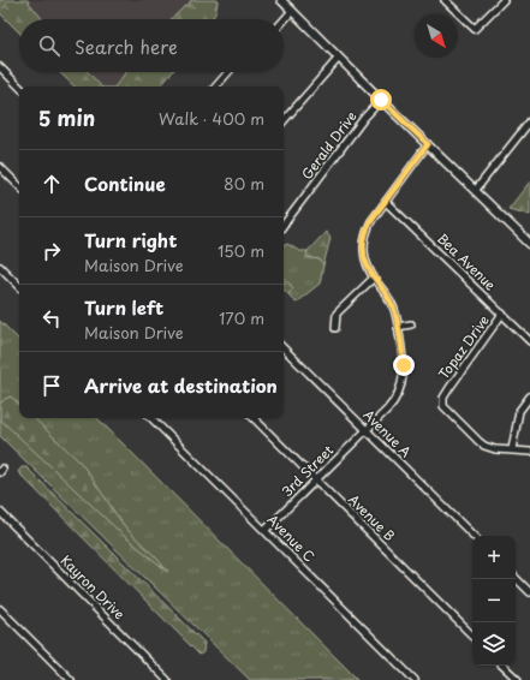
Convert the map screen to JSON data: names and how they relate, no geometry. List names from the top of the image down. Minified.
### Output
{"streets":{"street":["Gerald Drive","Bea Avenue","Topaz Drive","Avenue A","3rd Street","Avenue B","Avenue C","Kayron Drive"]},"crossings":[["Bea Avenue","Topaz Drive"],["Bea Avenue","3rd Street"],["Avenue A","3rd Street"],["3rd Street","Avenue B"],["3rd Street","Avenue C"]],"north":"bottom right","page":{"search":"Search here","heading":["5 min","Walk · 400 m"],"list":[["Continue","80 m"],["Turn right","Maison Drive","150 m"],["Turn left","Maison Drive","170 m"],"Arrive at destination"],"map_buttons":["+","−"]}}
